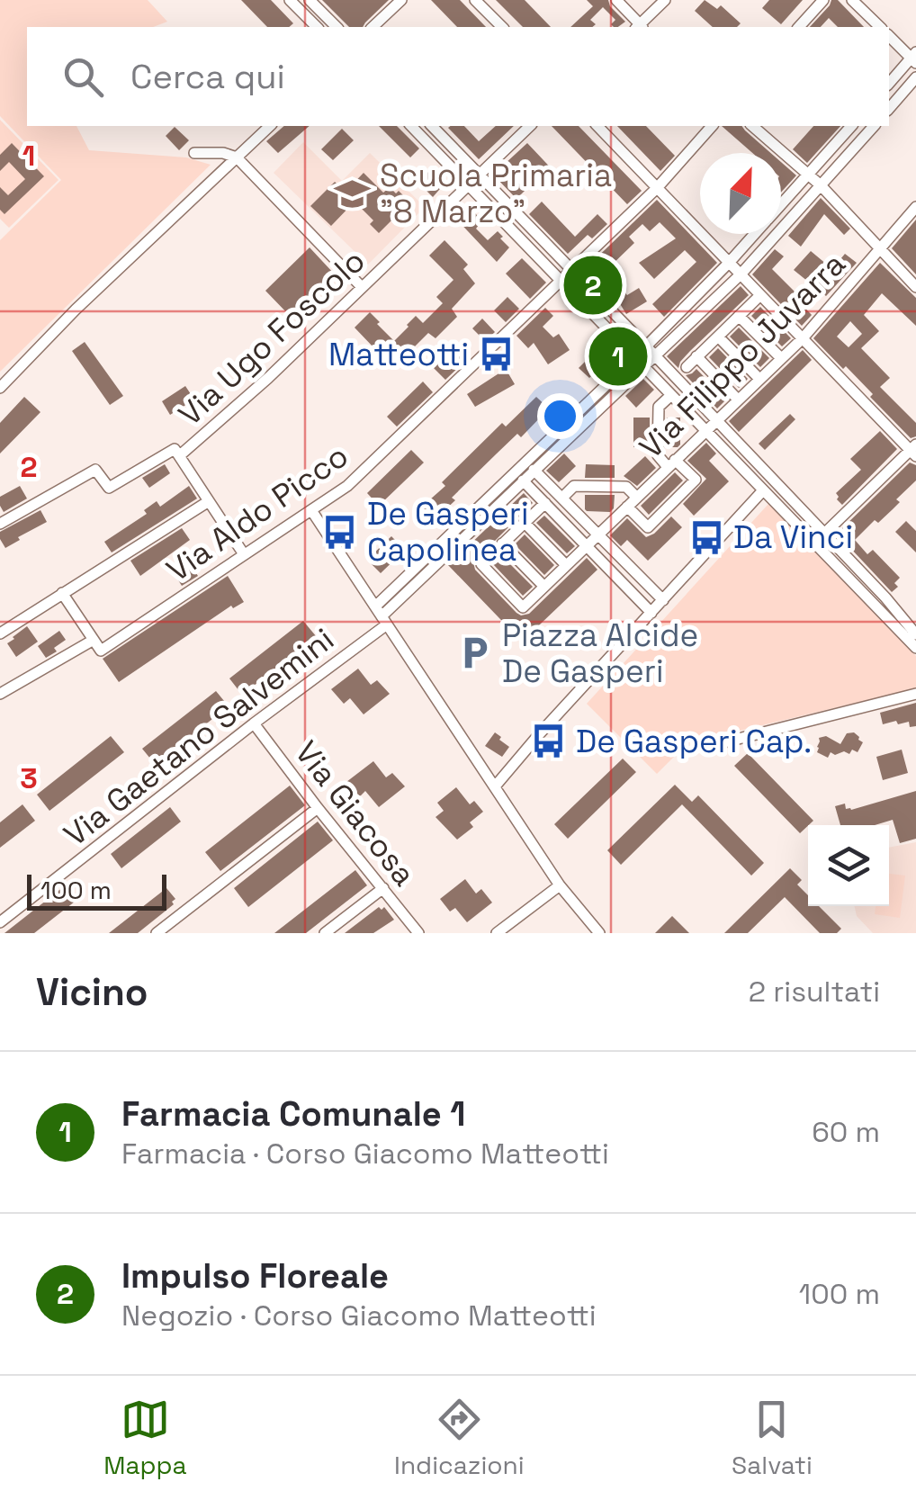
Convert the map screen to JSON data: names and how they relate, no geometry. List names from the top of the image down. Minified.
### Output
{"streets":{"street":["Via Ugo Foscolo","Via Filippo Juvarra","Via Aldo Picco","Via Gaetano Salvemini","Via Giacosa"]},"crossings":[["Via Gaetano Salvemini","Via Giacosa"]],"places":{"school or university":["Scuola Primaria \"8 Marzo\""],"bus stop":["Matteotti","De Gasperi Capolinea","Da Vinci","De Gasperi Cap."],"parking":["Piazza Alcide De Gasperi"]},"scale_bar":"100 m","north":"top right","page":{"search":"Cerca qui","pins":["2","1"],"scale":"100 m","heading":["Vicino","2 risultati"],"list":[{"mark":"1","name":"Farmacia Comunale 1","note":"Farmacia · Corso Giacomo Matteotti","value":"60 m"},{"mark":"2","name":"Impulso Floreale","note":"Negozio · Corso Giacomo Matteotti","value":"100 m"}],"nav":["Mappa","Indicazioni","Salvati"]},"grid":{"rows":["1","2","3"]}}
